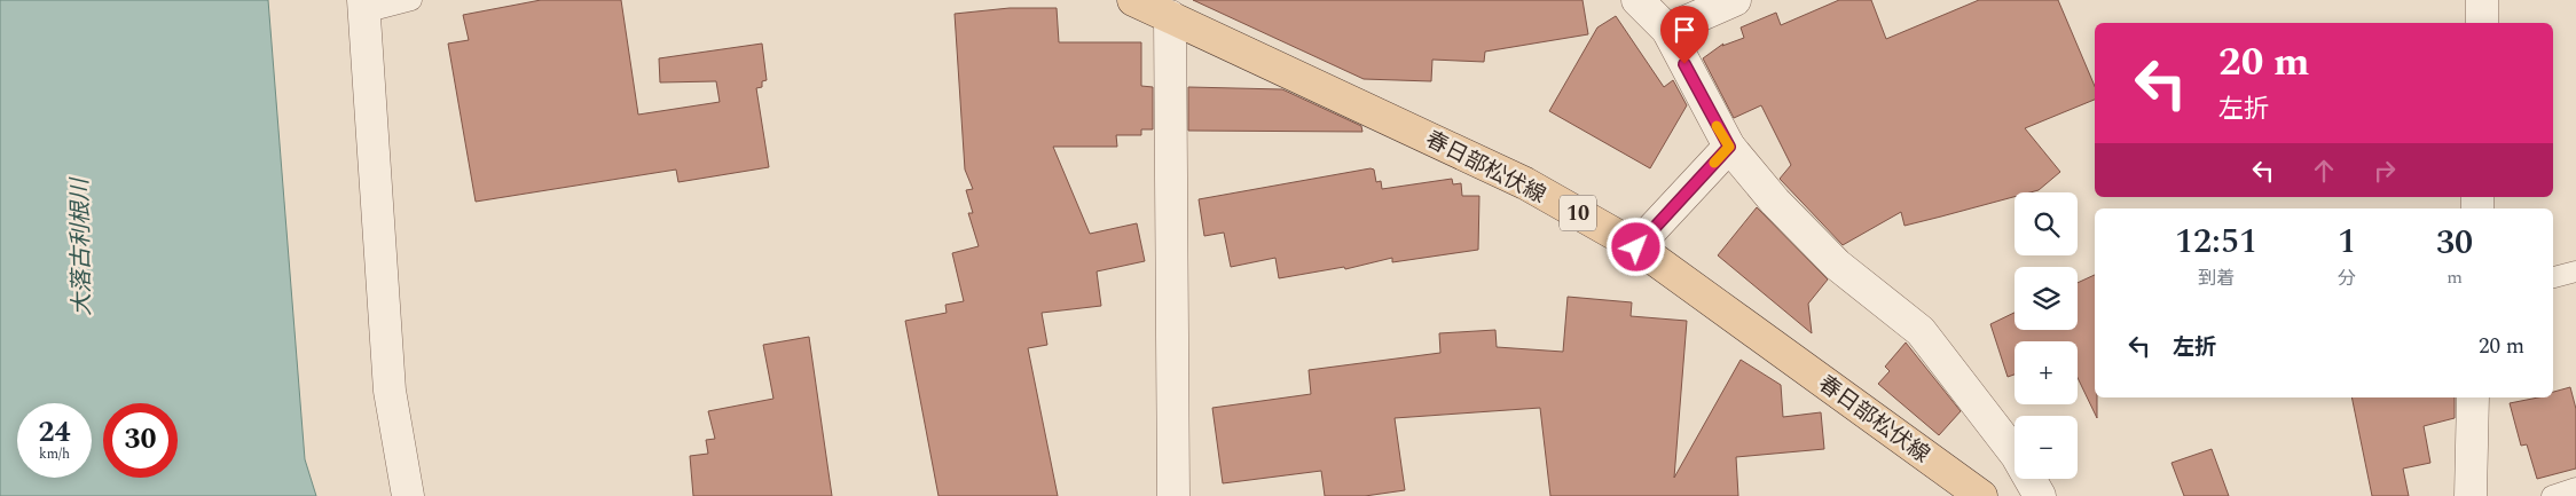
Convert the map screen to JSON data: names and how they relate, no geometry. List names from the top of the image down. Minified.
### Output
{"streets":{"main road":["春日部松伏線","10"]},"water":["大落古利根川"],"page":{"turn":["20 m","左折"],"map_buttons":["+","−"],"eta":["12:51","到着","1","分","30","m"],"list":[{"name":"左折","value":"20 m"}],"speed":"24 km/h","limit":"30"}}
